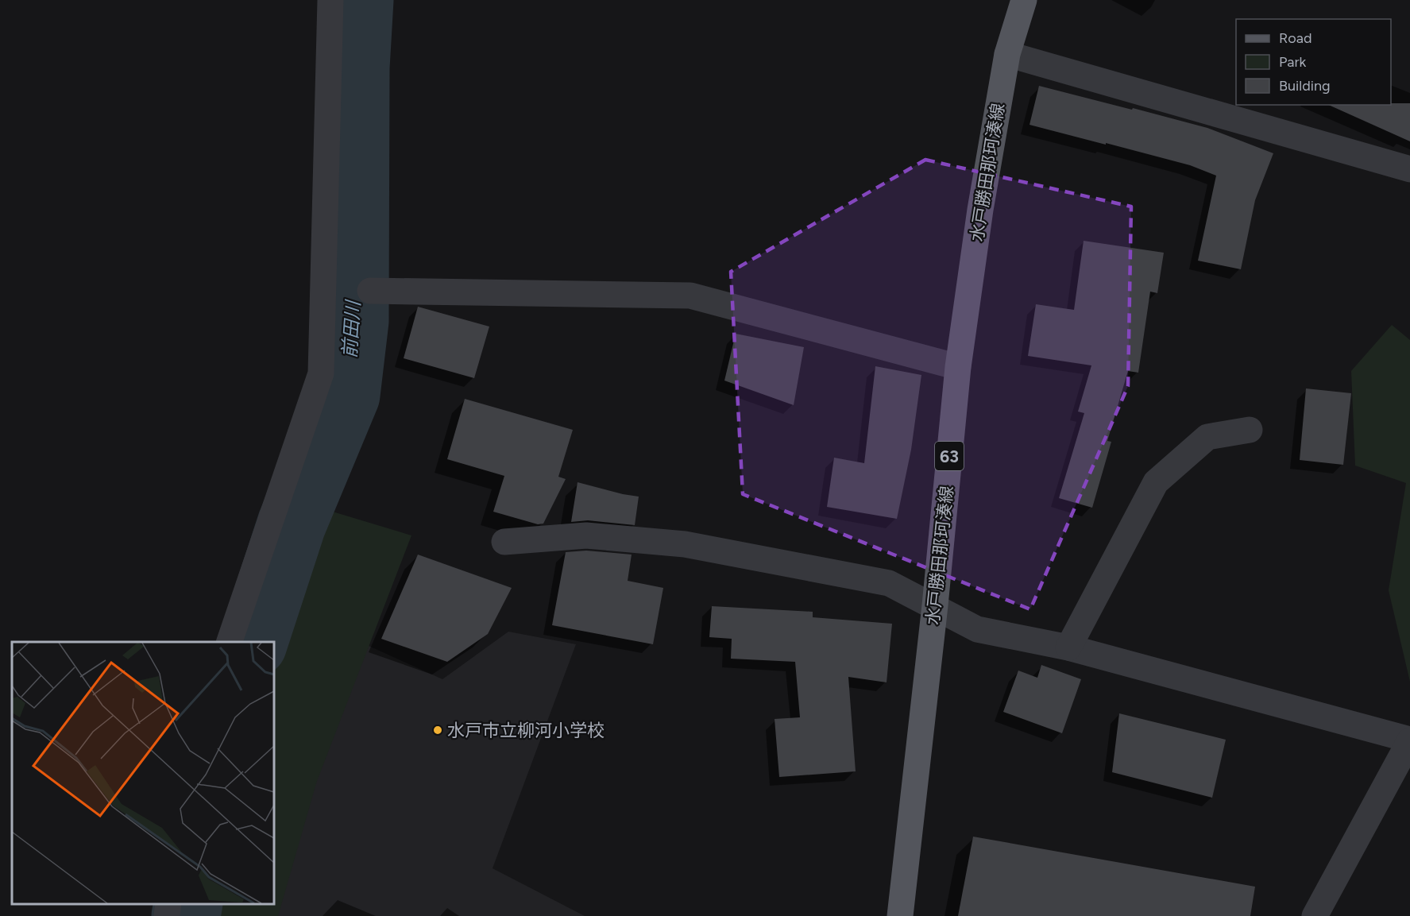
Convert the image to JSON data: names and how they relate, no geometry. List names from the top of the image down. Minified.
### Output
{"streets":{"main road":["水戸勝田那珂湊線","63"]},"water":["前田川"],"places":["水戸市立柳河小学校"],"legend":["Road","Park","Building"]}
